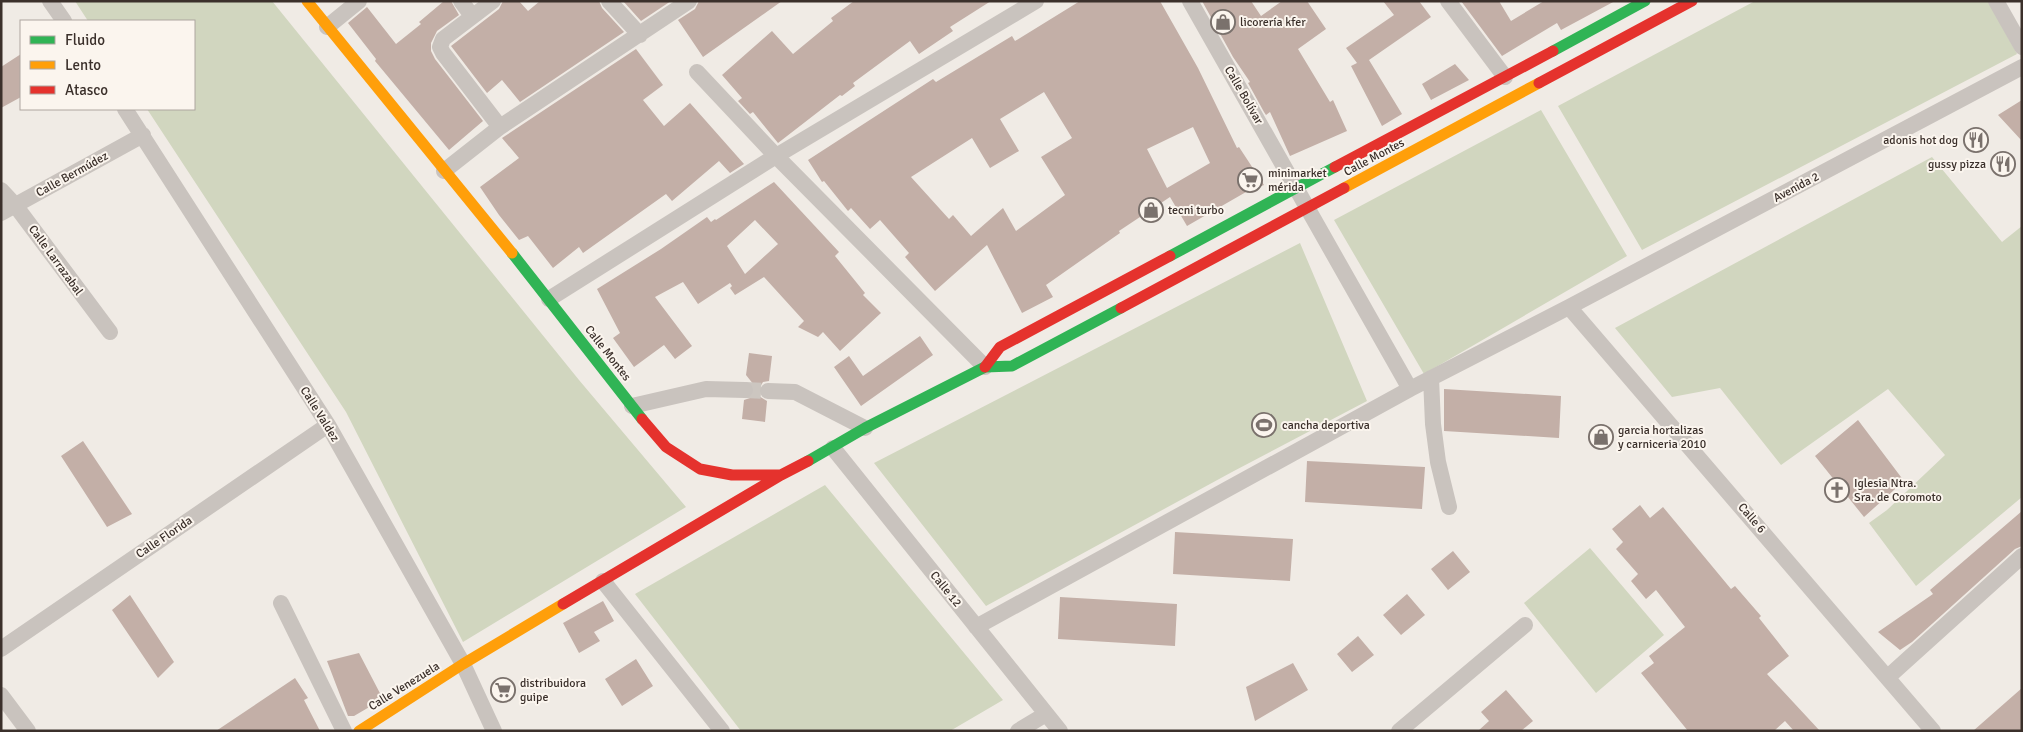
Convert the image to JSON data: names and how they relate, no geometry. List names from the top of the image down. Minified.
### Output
{"streets":{"street":["Calle Bolívar","Calle Montes","Calle Bermúdez","Avenida 2","Calle Larrazabal","Calle Valdez","Calle 6","Calle Florida","Calle 12","Calle Venezuela"]},"crossings":[["Calle Bolívar","Calle Montes"],["Calle Bolívar","Avenida 2"],["Calle Montes","Calle 12"],["Calle Montes","Calle Venezuela"],["Calle Bermúdez","Calle Larrazabal"],["Calle Bermúdez","Calle Valdez"],["Avenida 2","Calle 6"],["Avenida 2","Calle 12"],["Calle Valdez","Calle Florida"],["Calle Valdez","Calle Venezuela"]],"places":{"shop":["licorería kfer","tecni turbo","garcia hortalizas y carniceria 2010"],"restaurant":["adonis hot dog","gussy pizza"],"supermarket":["minimarket mérida","distribuidora guipe"],"sports":["cancha deportiva"],"church":["Iglesia Ntra. Sra. de Coromoto"]},"legend":["Fluido","Lento","Atasco"]}
